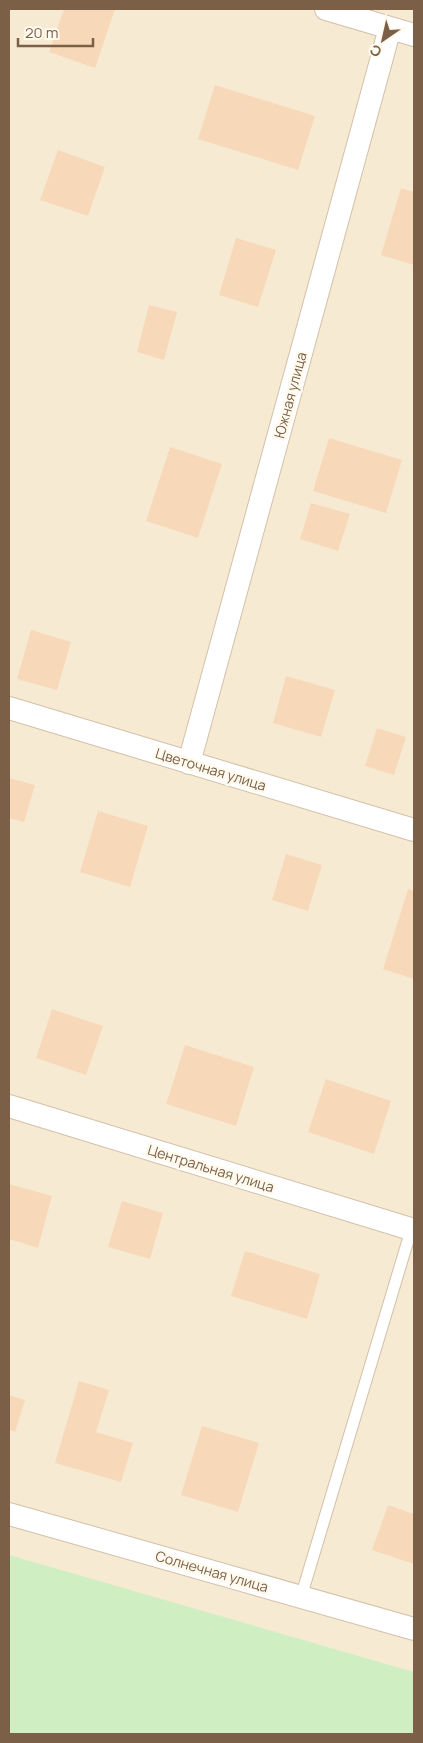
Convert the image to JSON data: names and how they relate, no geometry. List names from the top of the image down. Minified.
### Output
{"streets":{"street":["Южная улица","Цветочная улица","Центральная улица","Солнечная улица"]},"crossings":[["Южная улица","Цветочная улица"]],"scale_bar":"20 m","north":"bottom left"}
